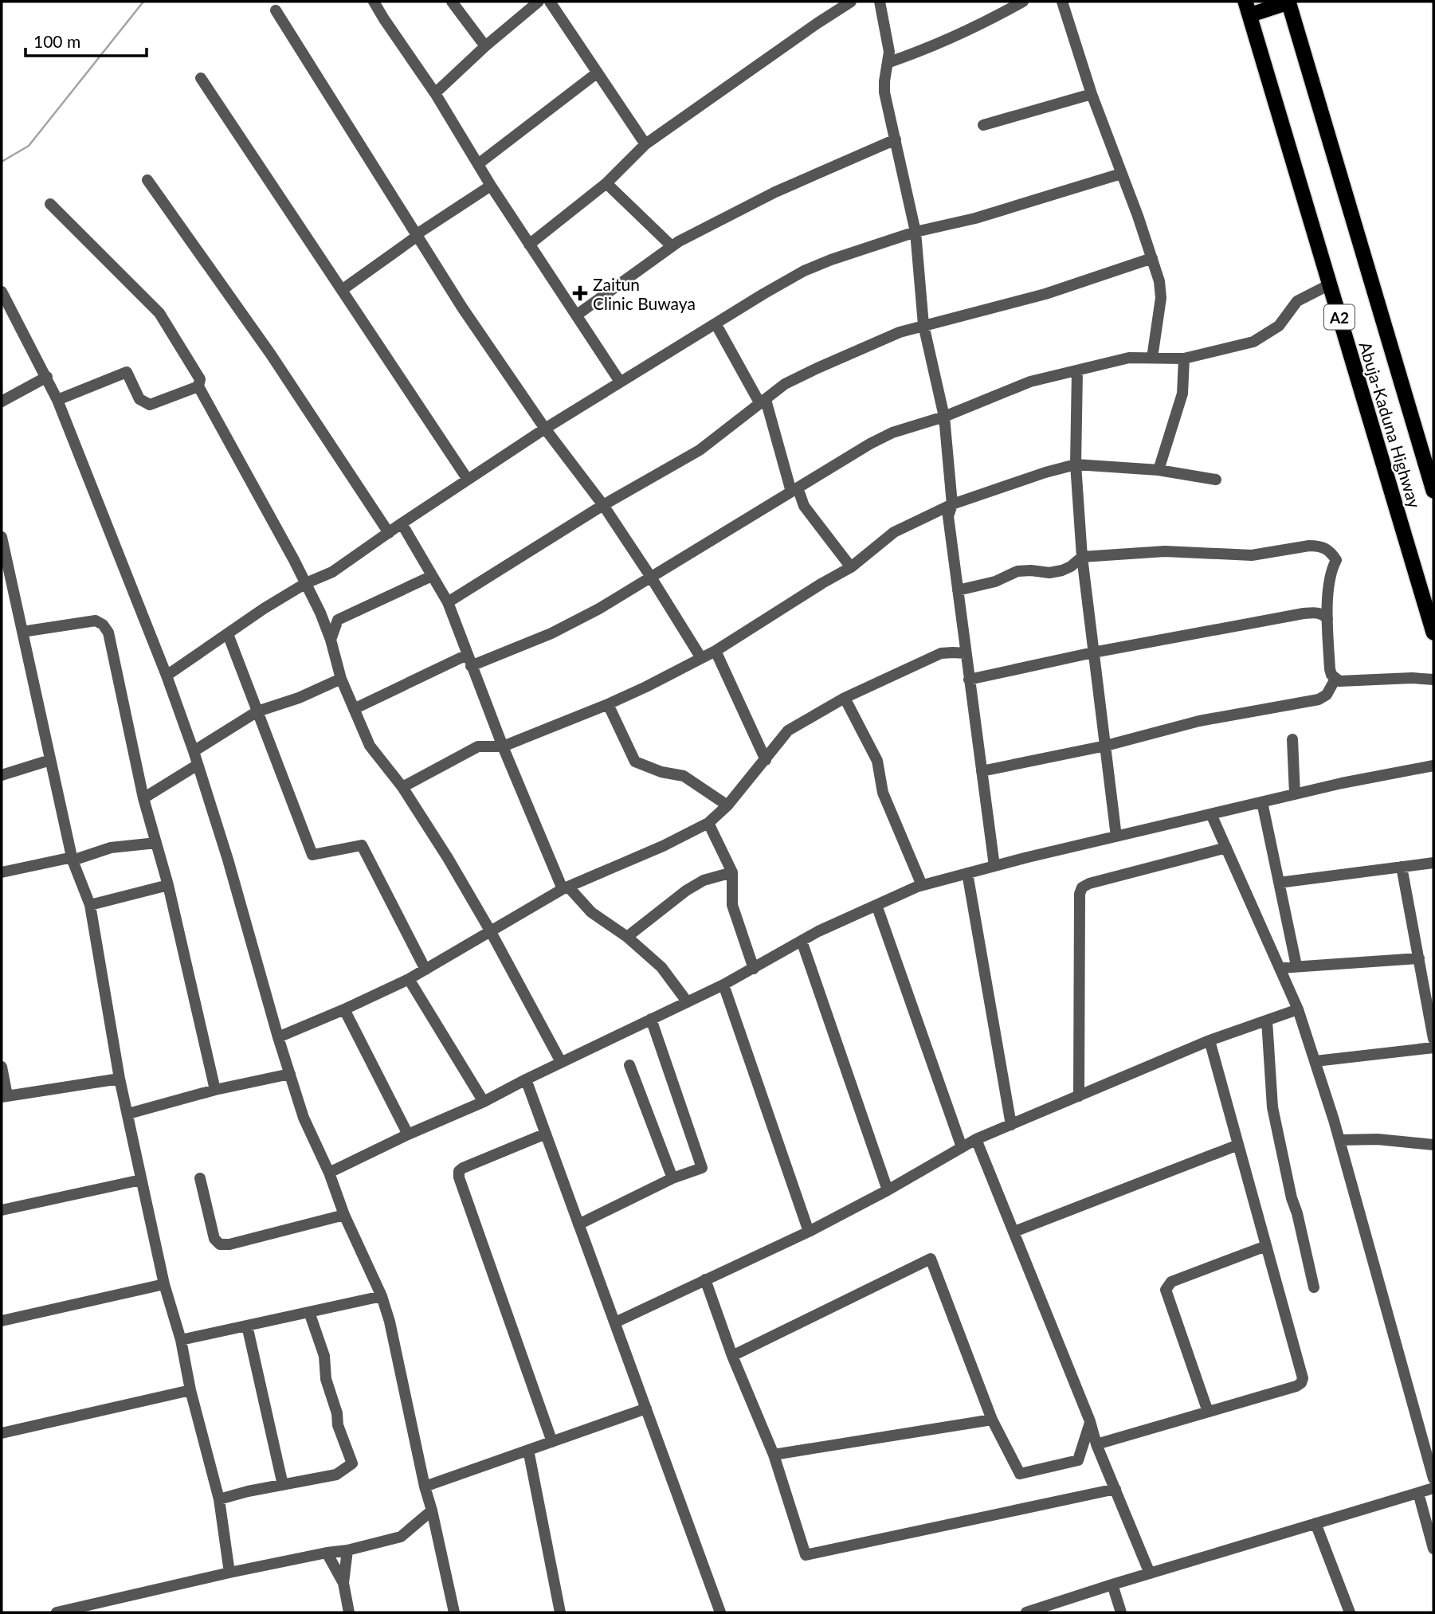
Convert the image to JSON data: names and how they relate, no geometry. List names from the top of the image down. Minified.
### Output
{"streets":{"highway":["A2","Abuja-Kaduna Highway"]},"places":{"health":["Zaitun Clinic Buwaya"]},"scale_bar":"100 m"}
